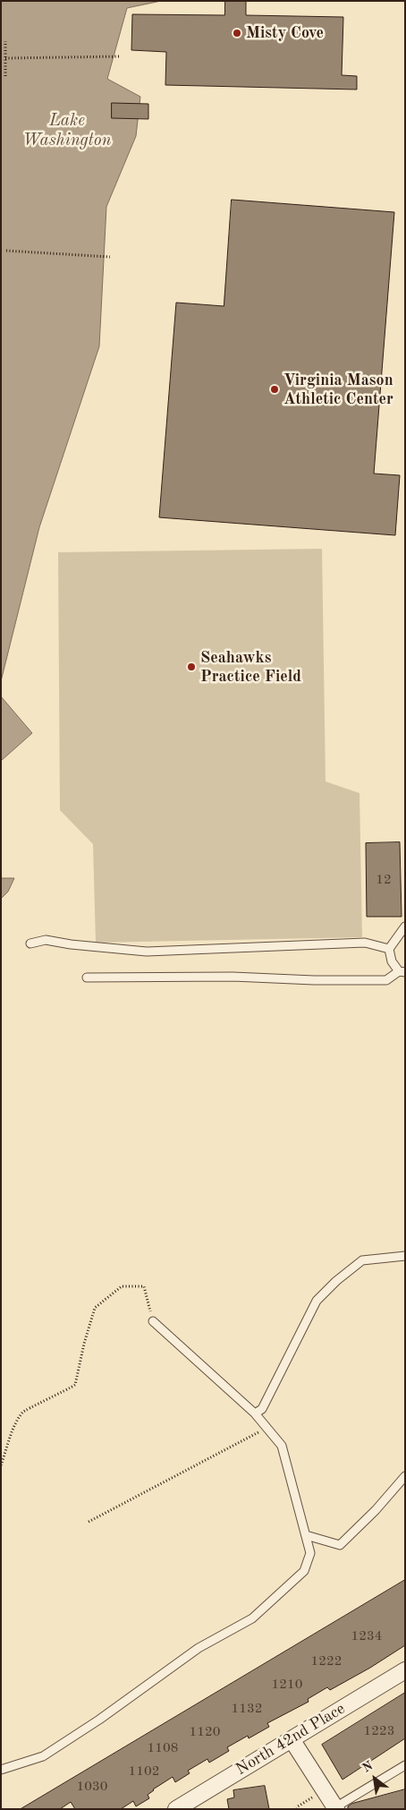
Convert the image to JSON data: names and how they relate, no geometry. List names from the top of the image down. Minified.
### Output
{"streets":{"street":["North 42nd Place"]},"water":["Lake Washington"],"places":["Misty Cove","Virginia Mason Athletic Center","Seahawks Practice Field"],"house_numbers":["12","1234","1222","1210","1132","1223","1120","1108","1102","1030"],"north":"top left"}
